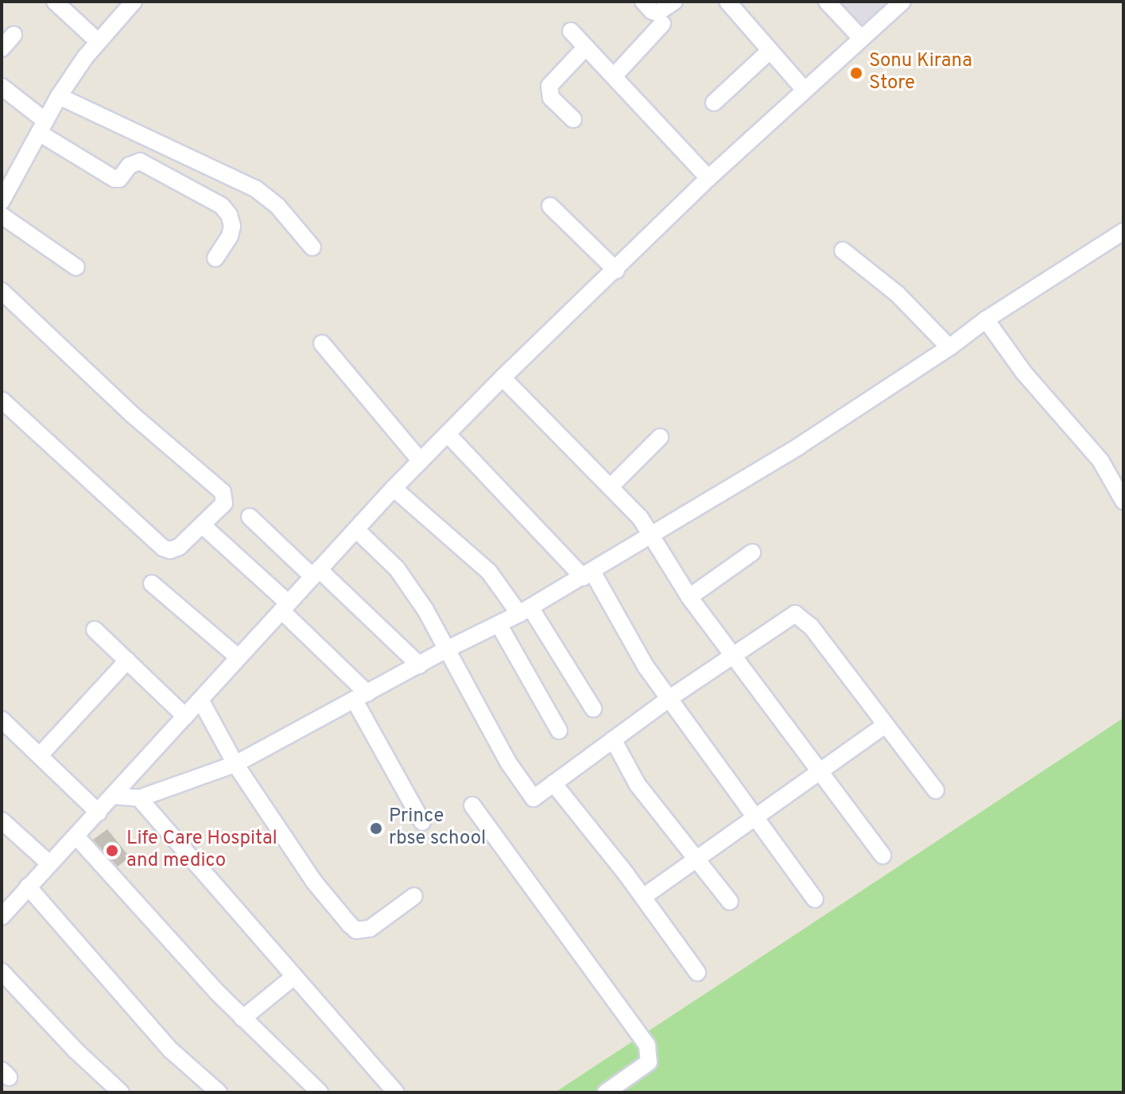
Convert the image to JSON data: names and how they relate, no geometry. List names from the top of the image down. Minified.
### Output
{"places":["Sonu Kirana Store","Prince rbse school","Life Care Hospital and medico"]}
